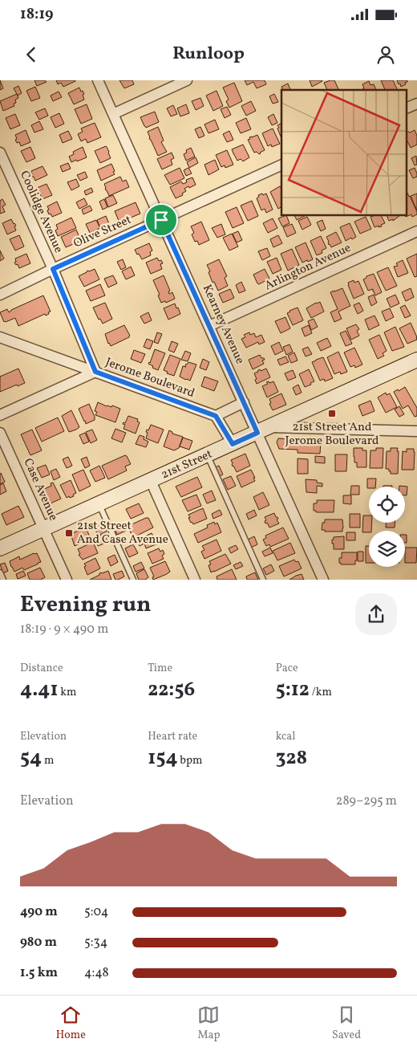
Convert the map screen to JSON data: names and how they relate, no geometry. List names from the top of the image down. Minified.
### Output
{"streets":{"street":["Coolidge Avenue","Olive Street","Arlington Avenue","Kearney Avenue","Jerome Boulevard","21st Street","Case Avenue"]},"crossings":[["Coolidge Avenue","Olive Street"],["Coolidge Avenue","Jerome Boulevard"],["Olive Street","Kearney Avenue"],["Arlington Avenue","Kearney Avenue"],["Kearney Avenue","21st Street"],["21st Street","Case Avenue"]],"places":{"transit":["21st Street And Jerome Boulevard","21st Street And Case Avenue"]},"page":{"status":"18:19","header":"Runloop","heading":["Evening run","18:19 · 9 × 490 m"],"stats":[["Distance","4.41 km"],["Time","22:56"],["Pace","5:12 /km"],["Elevation","54 m"],["Heart rate","154 bpm"],["kcal","328"]],"chart":["Elevation","289–295 m"],"list":[{"name":"490 m","note":"5:04"},{"name":"980 m","note":"5:34"},{"name":"1.5 km","note":"4:48"}],"tabs":["Home","Map","Saved"]}}
